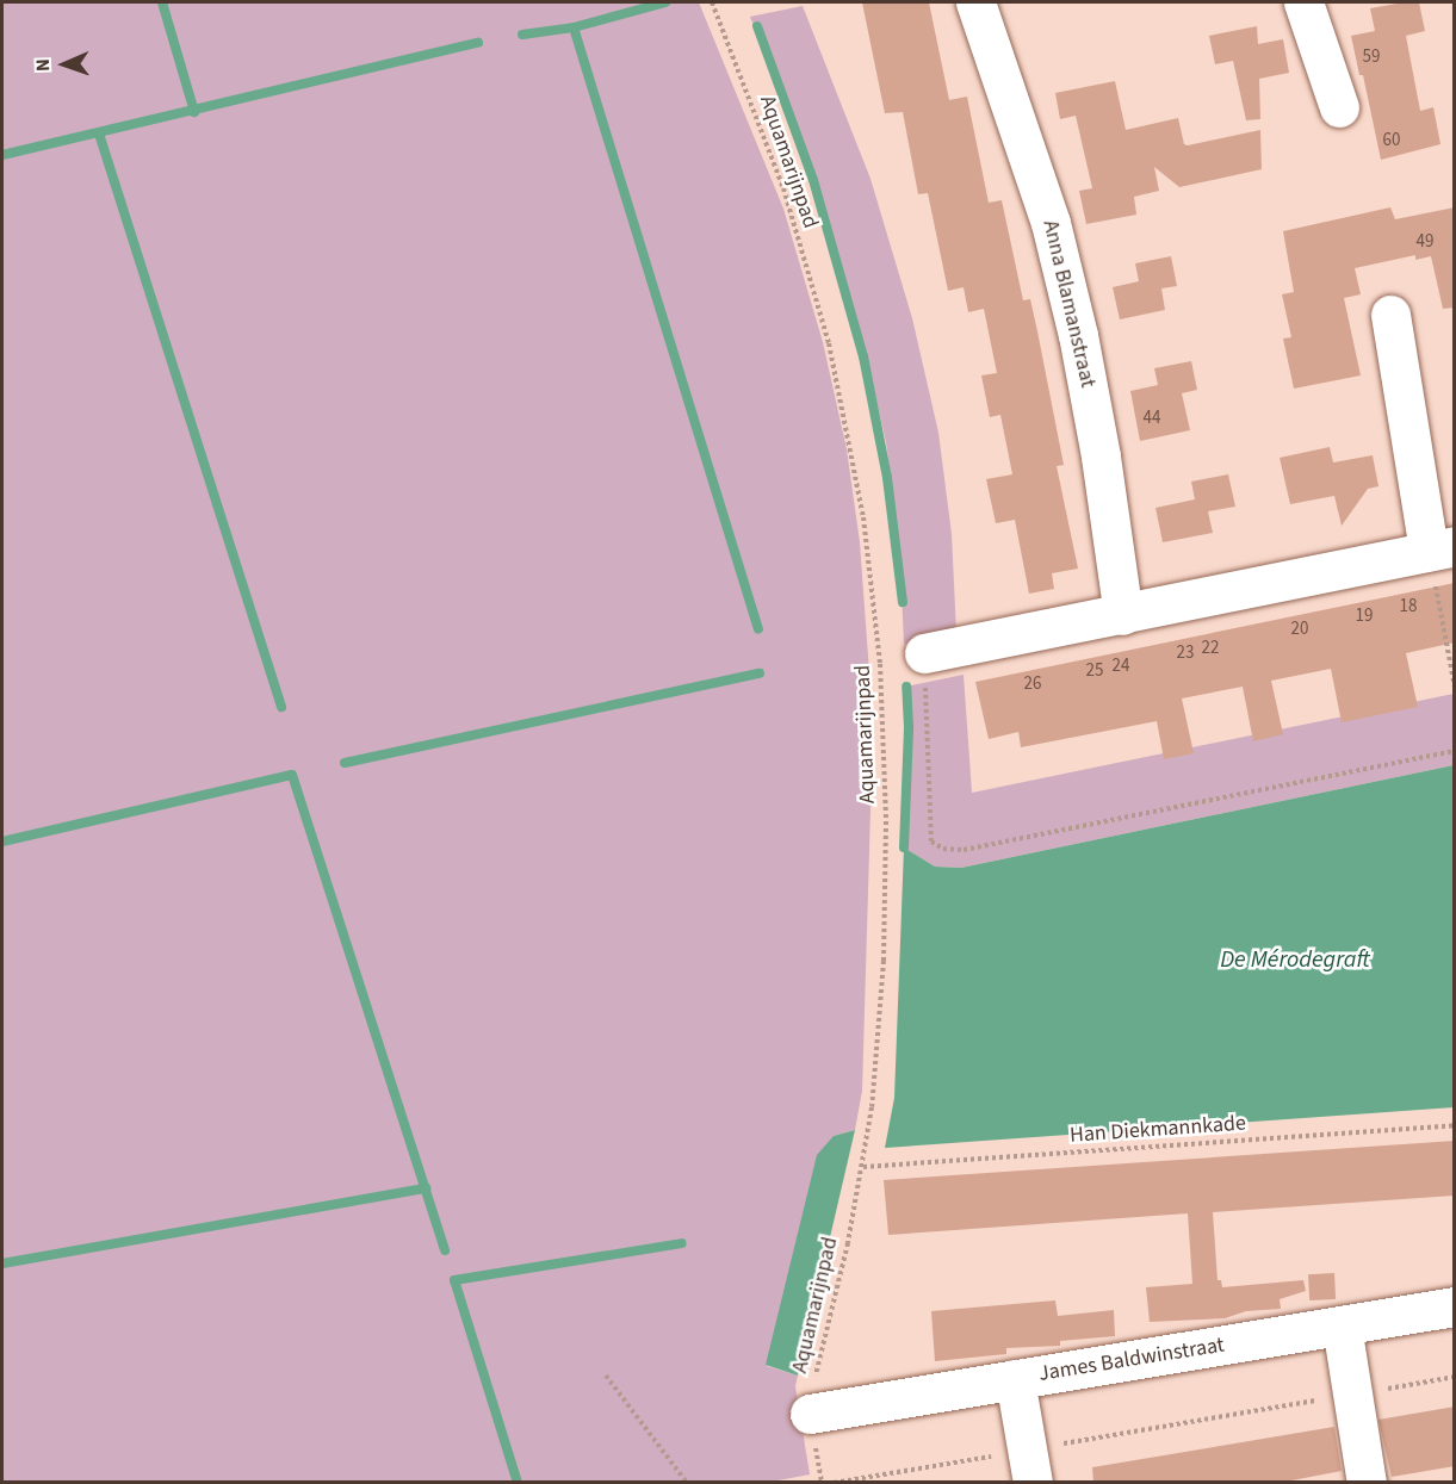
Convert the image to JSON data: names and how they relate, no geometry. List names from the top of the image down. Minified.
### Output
{"streets":{"street":["Anna Blamanstraat","James Baldwinstraat"],"path":["Aquamarijnpad","Han Diekmannkade"]},"crossings":[["Aquamarijnpad","Han Diekmannkade"],["Aquamarijnpad","James Baldwinstraat"]],"water":["De Mérodegraft"],"house_numbers":["59","60","49","44","18","19","20","22","23","24","25","26"],"north":"left"}
